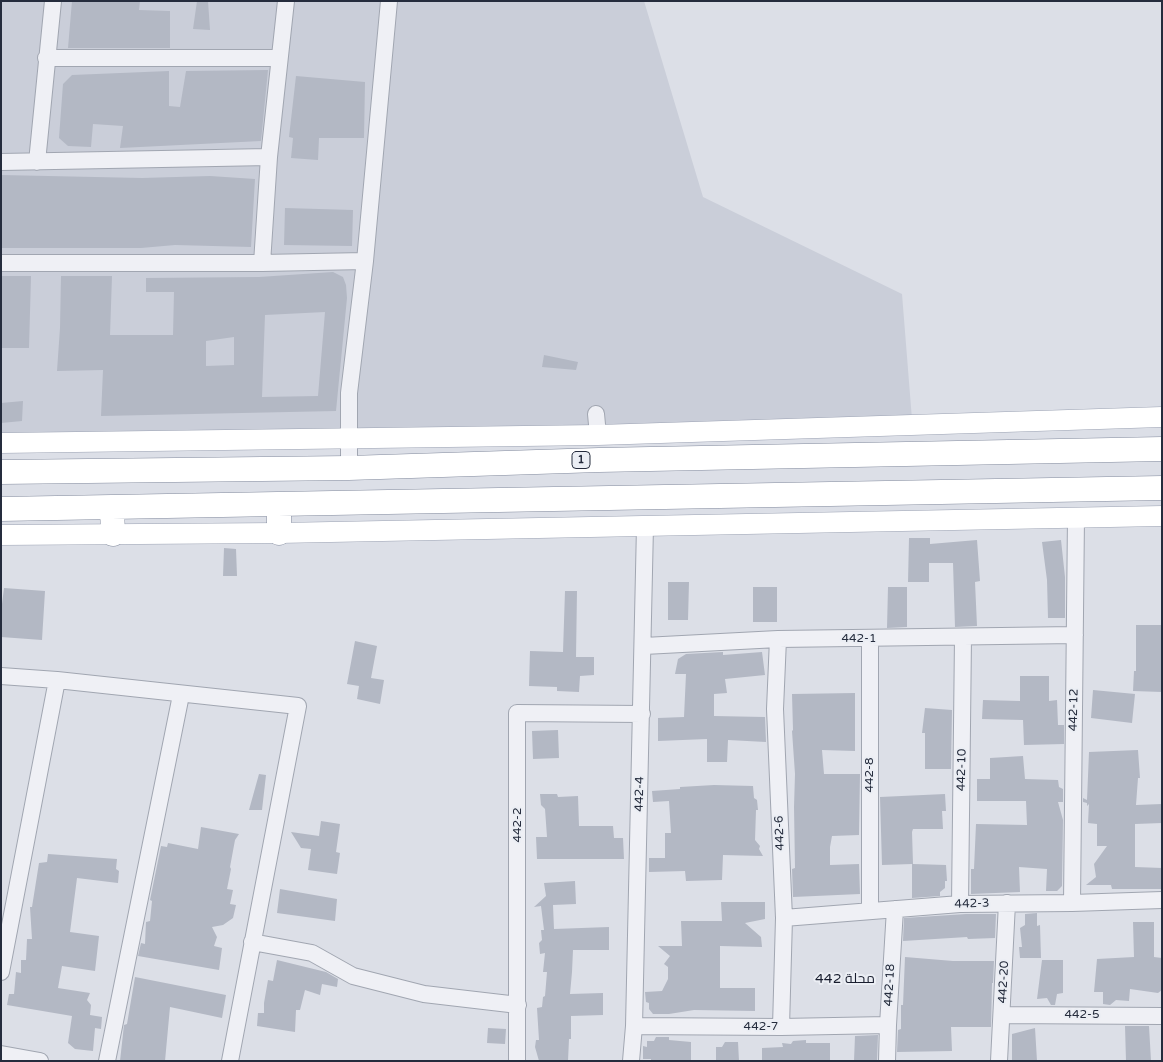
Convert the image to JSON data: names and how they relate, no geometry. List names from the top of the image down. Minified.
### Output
{"streets":{"highway":["1"],"street":["442-1","442-12","442-10","442-8","442-4","442-2","442-6","442-3","442-20","442-18","442-5","442-7"]},"crossings":[["442-1","442-12"],["442-1","442-10"],["442-1","442-8"],["442-1","442-4"],["442-1","442-6"],["442-12","442-3"],["442-10","442-3"],["442-8","442-3"],["442-4","442-2"],["442-4","442-7"],["442-6","442-3"],["442-6","442-7"],["442-3","442-20"],["442-3","442-18"],["442-20","442-5"],["442-18","442-7"]],"districts":["محلة 442"]}
